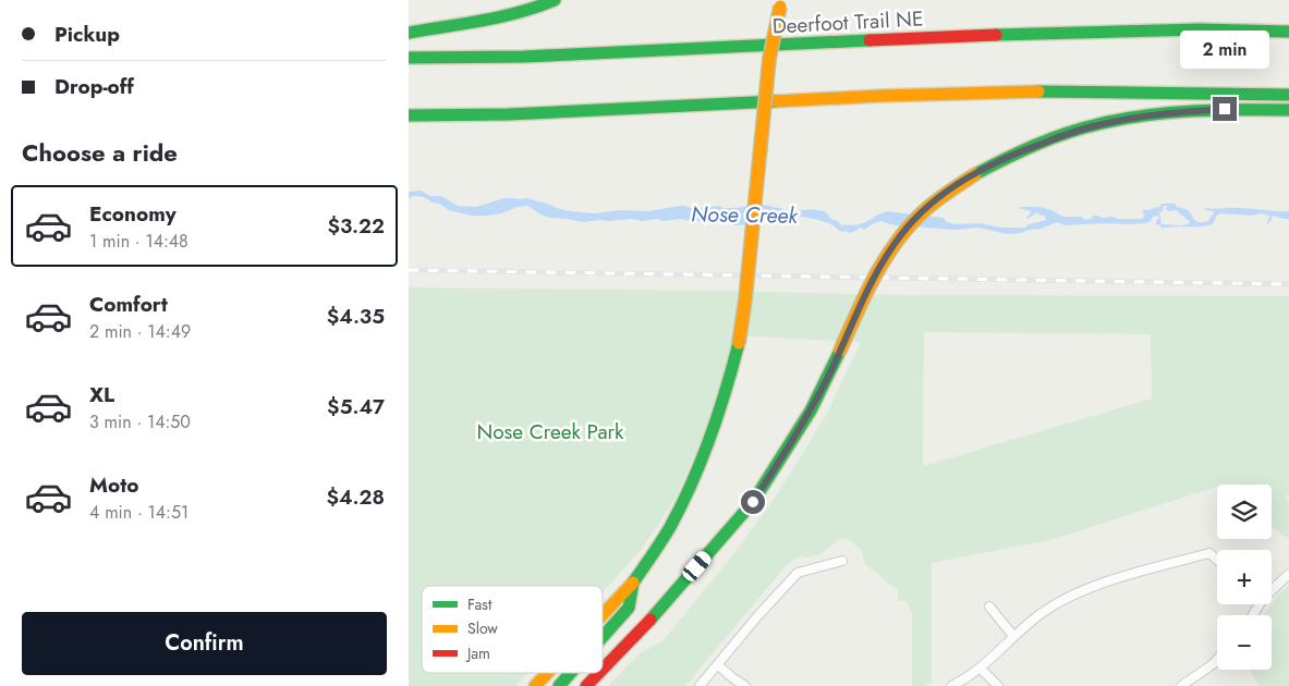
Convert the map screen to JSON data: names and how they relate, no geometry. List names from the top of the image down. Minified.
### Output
{"streets":{"main road":["Deerfoot Trail NE"]},"water":["Nose Creek"],"parks":["Nose Creek Park"],"legend":["Fast","Slow","Jam"],"page":{"banner":["Pickup","Drop-off"],"bubble":"2 min","heading":"Choose a ride","list":[{"name":"Economy","note":"1 min · 14:48","value":"$3.22"},{"name":"Comfort","note":"2 min · 14:49","value":"$4.35"},{"name":"XL","note":"3 min · 14:50","value":"$5.47"},{"name":"Moto","note":"4 min · 14:51","value":"$4.28"}],"map_buttons":["+","−"],"buttons":"Confirm"}}
